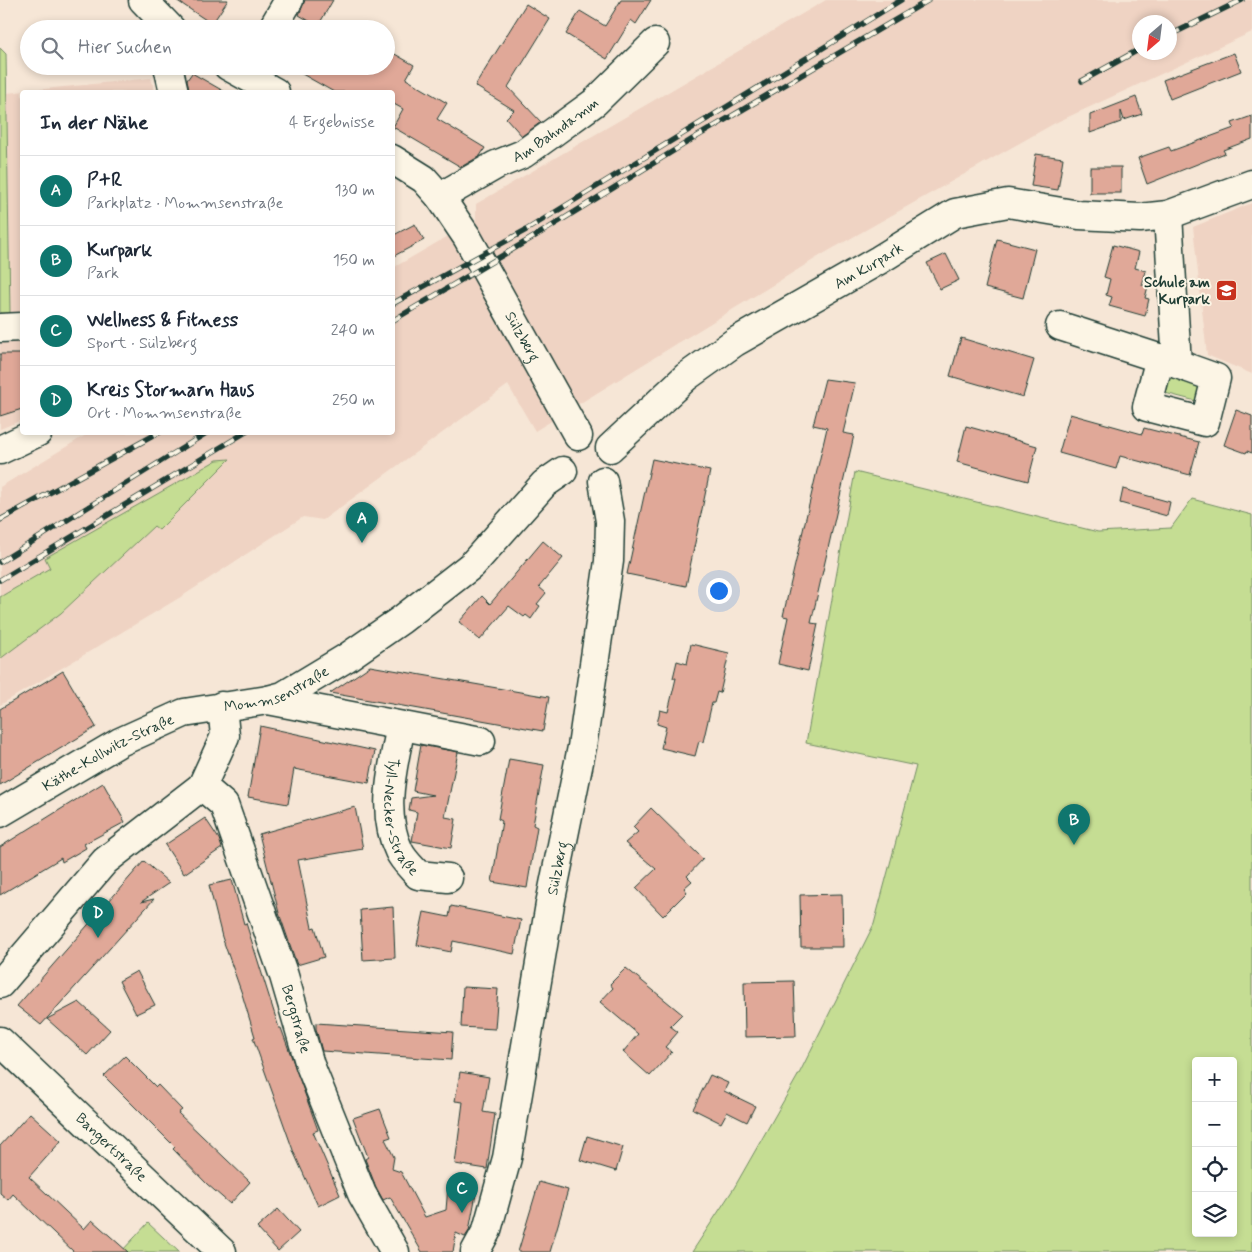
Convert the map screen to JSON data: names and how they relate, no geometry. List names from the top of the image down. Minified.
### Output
{"streets":{"street":["Am Bahndamm","Am Kurpark","Sülzberg","Mommsenstraße","Käthe-Kollwitz-Straße","Tyll-Necker-Straße","Bergstraße","Bangertstraße"]},"crossings":[["Am Bahndamm","Sülzberg"],["Am Kurpark","Sülzberg"],["Am Kurpark","Mommsenstraße"],["Sülzberg","Mommsenstraße"],["Mommsenstraße","Käthe-Kollwitz-Straße"],["Mommsenstraße","Bergstraße"]],"places":{"school or university":["Schule am Kurpark"]},"north":"bottom left","page":{"search":"Hier suchen","heading":["In der Nähe","4 Ergebnisse"],"list":[{"mark":"A","name":"P+R","note":"Parkplatz · Mommsenstraße","value":"130 m"},{"mark":"B","name":"Kurpark","note":"Park","value":"150 m"},{"mark":"C","name":"Wellness & Fitness","note":"Sport · Sülzberg","value":"240 m"},{"mark":"D","name":"Kreis Stormarn Haus","note":"Ort · Mommsenstraße","value":"250 m"}],"pins":["A","B","D","C"],"map_buttons":["+","−"]}}
